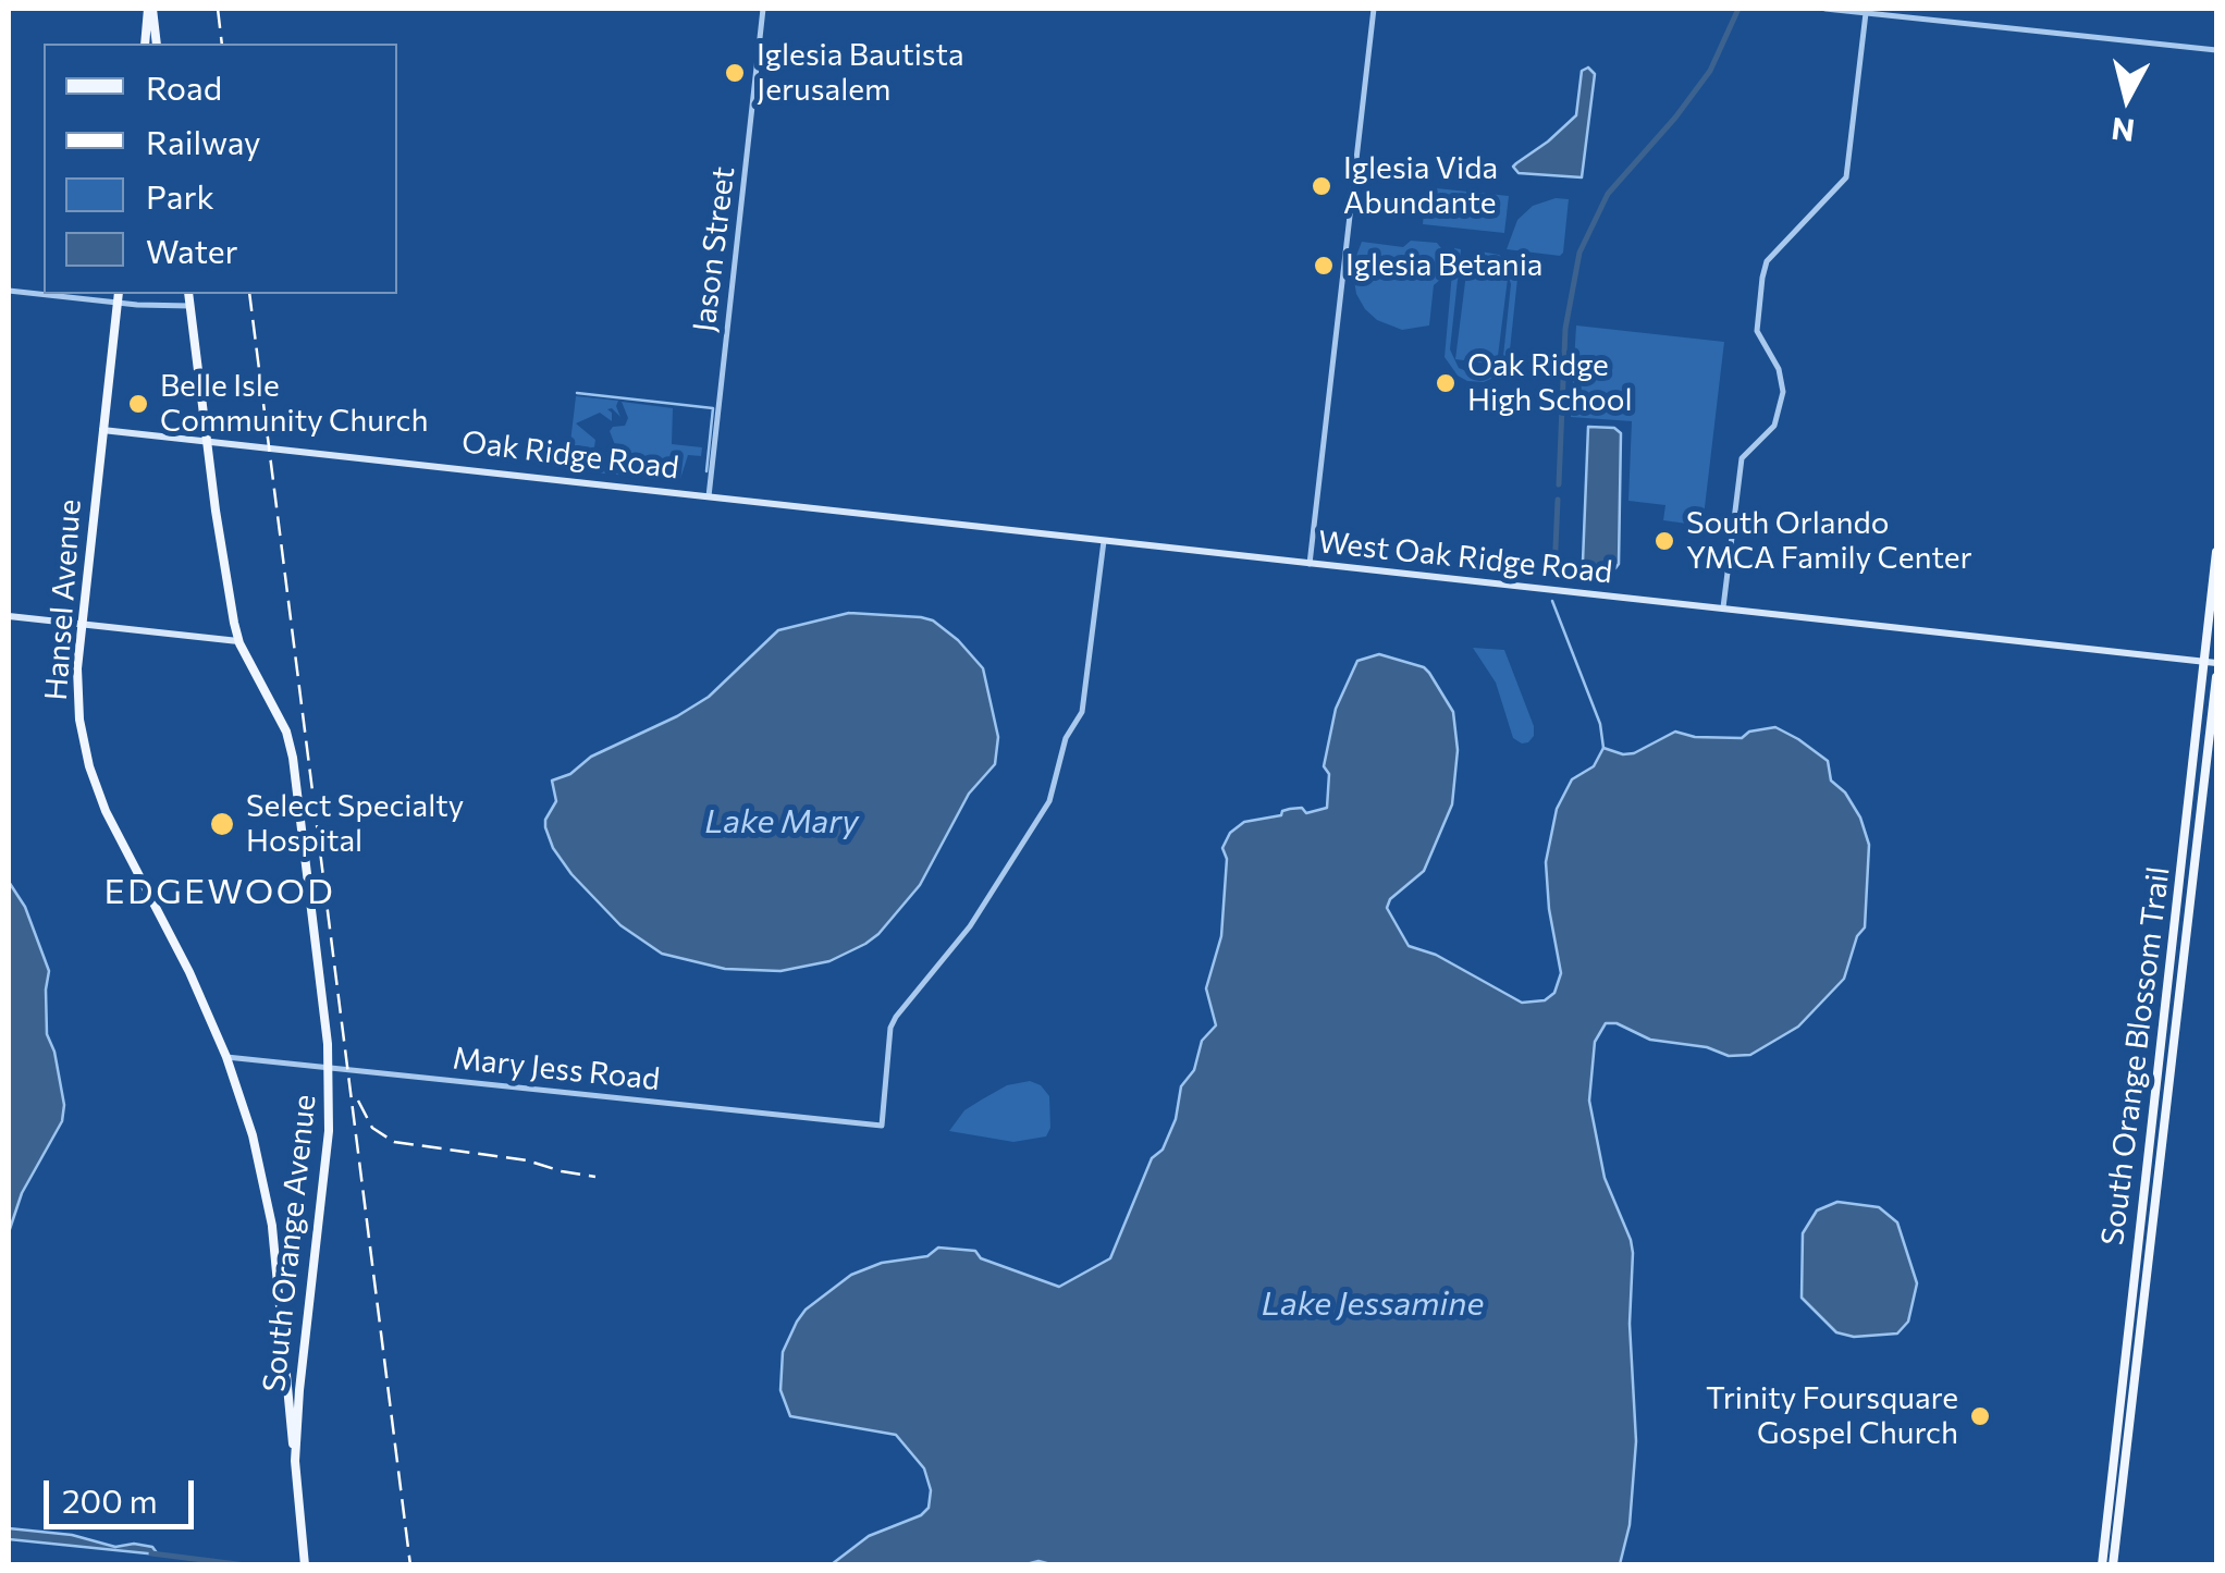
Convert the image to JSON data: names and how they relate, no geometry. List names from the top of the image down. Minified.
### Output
{"streets":{"main road":["Oak Ridge Road","West Oak Ridge Road","Hansel Avenue","South Orange Blossom Trail","South Orange Avenue"],"street":["Jason Street","Mary Jess Road"]},"crossings":[["Jason Street","Oak Ridge Road"],["Jason Street","West Oak Ridge Road"],["Oak Ridge Road","West Oak Ridge Road"],["Oak Ridge Road","Hansel Avenue"],["Oak Ridge Road","South Orange Avenue"],["West Oak Ridge Road","South Orange Blossom Trail"],["West Oak Ridge Road","Mary Jess Road"],["Hansel Avenue","Mary Jess Road"],["Hansel Avenue","South Orange Avenue"],["Mary Jess Road","South Orange Avenue"]],"districts":["EDGEWOOD"],"water":["Lake Mary","Lake Jessamine"],"places":["Iglesia Bautista Jerusalem","Iglesia Vida Abundante","Iglesia Betania","Oak Ridge High School","Belle Isle Community Church","South Orlando YMCA Family Center","Select Specialty Hospital","Trinity Foursquare Gospel Church"],"legend":["Road","Railway","Park","Water"],"scale_bar":"200 m","north":"bottom"}
